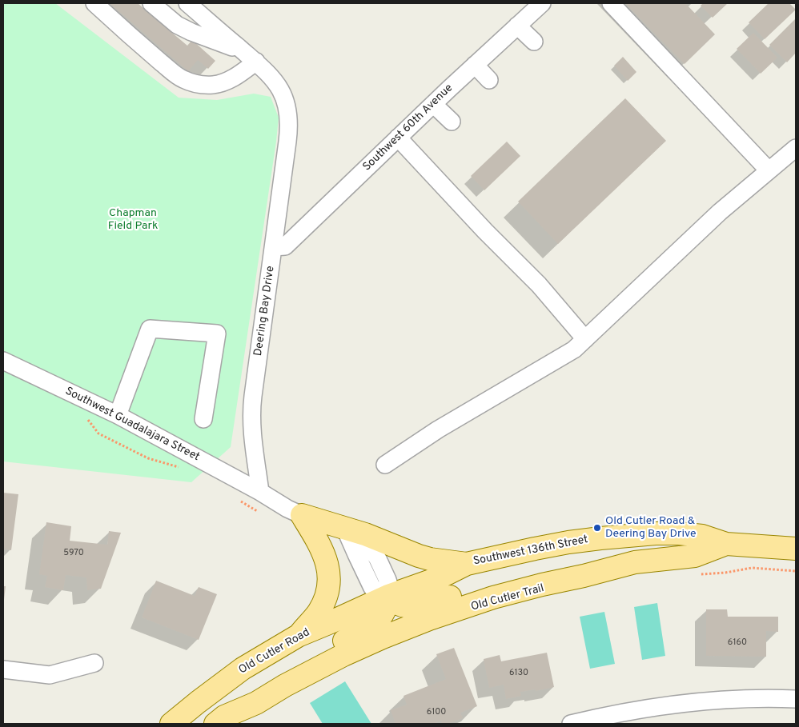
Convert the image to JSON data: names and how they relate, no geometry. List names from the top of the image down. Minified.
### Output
{"streets":{"main road":["Southwest 136th Street","Old Cutler Road"],"street":["Southwest 60th Avenue","Deering Bay Drive","Southwest Guadalajara Street"]},"crossings":[["Southwest 60th Avenue","Deering Bay Drive"],["Deering Bay Drive","Southwest Guadalajara Street"],["Southwest 136th Street","Old Cutler Road"]],"parks":["Chapman Field Park"],"places":["Old Cutler Road & Deering Bay Drive"],"house_numbers":["5970","6160","6130","6100"]}
